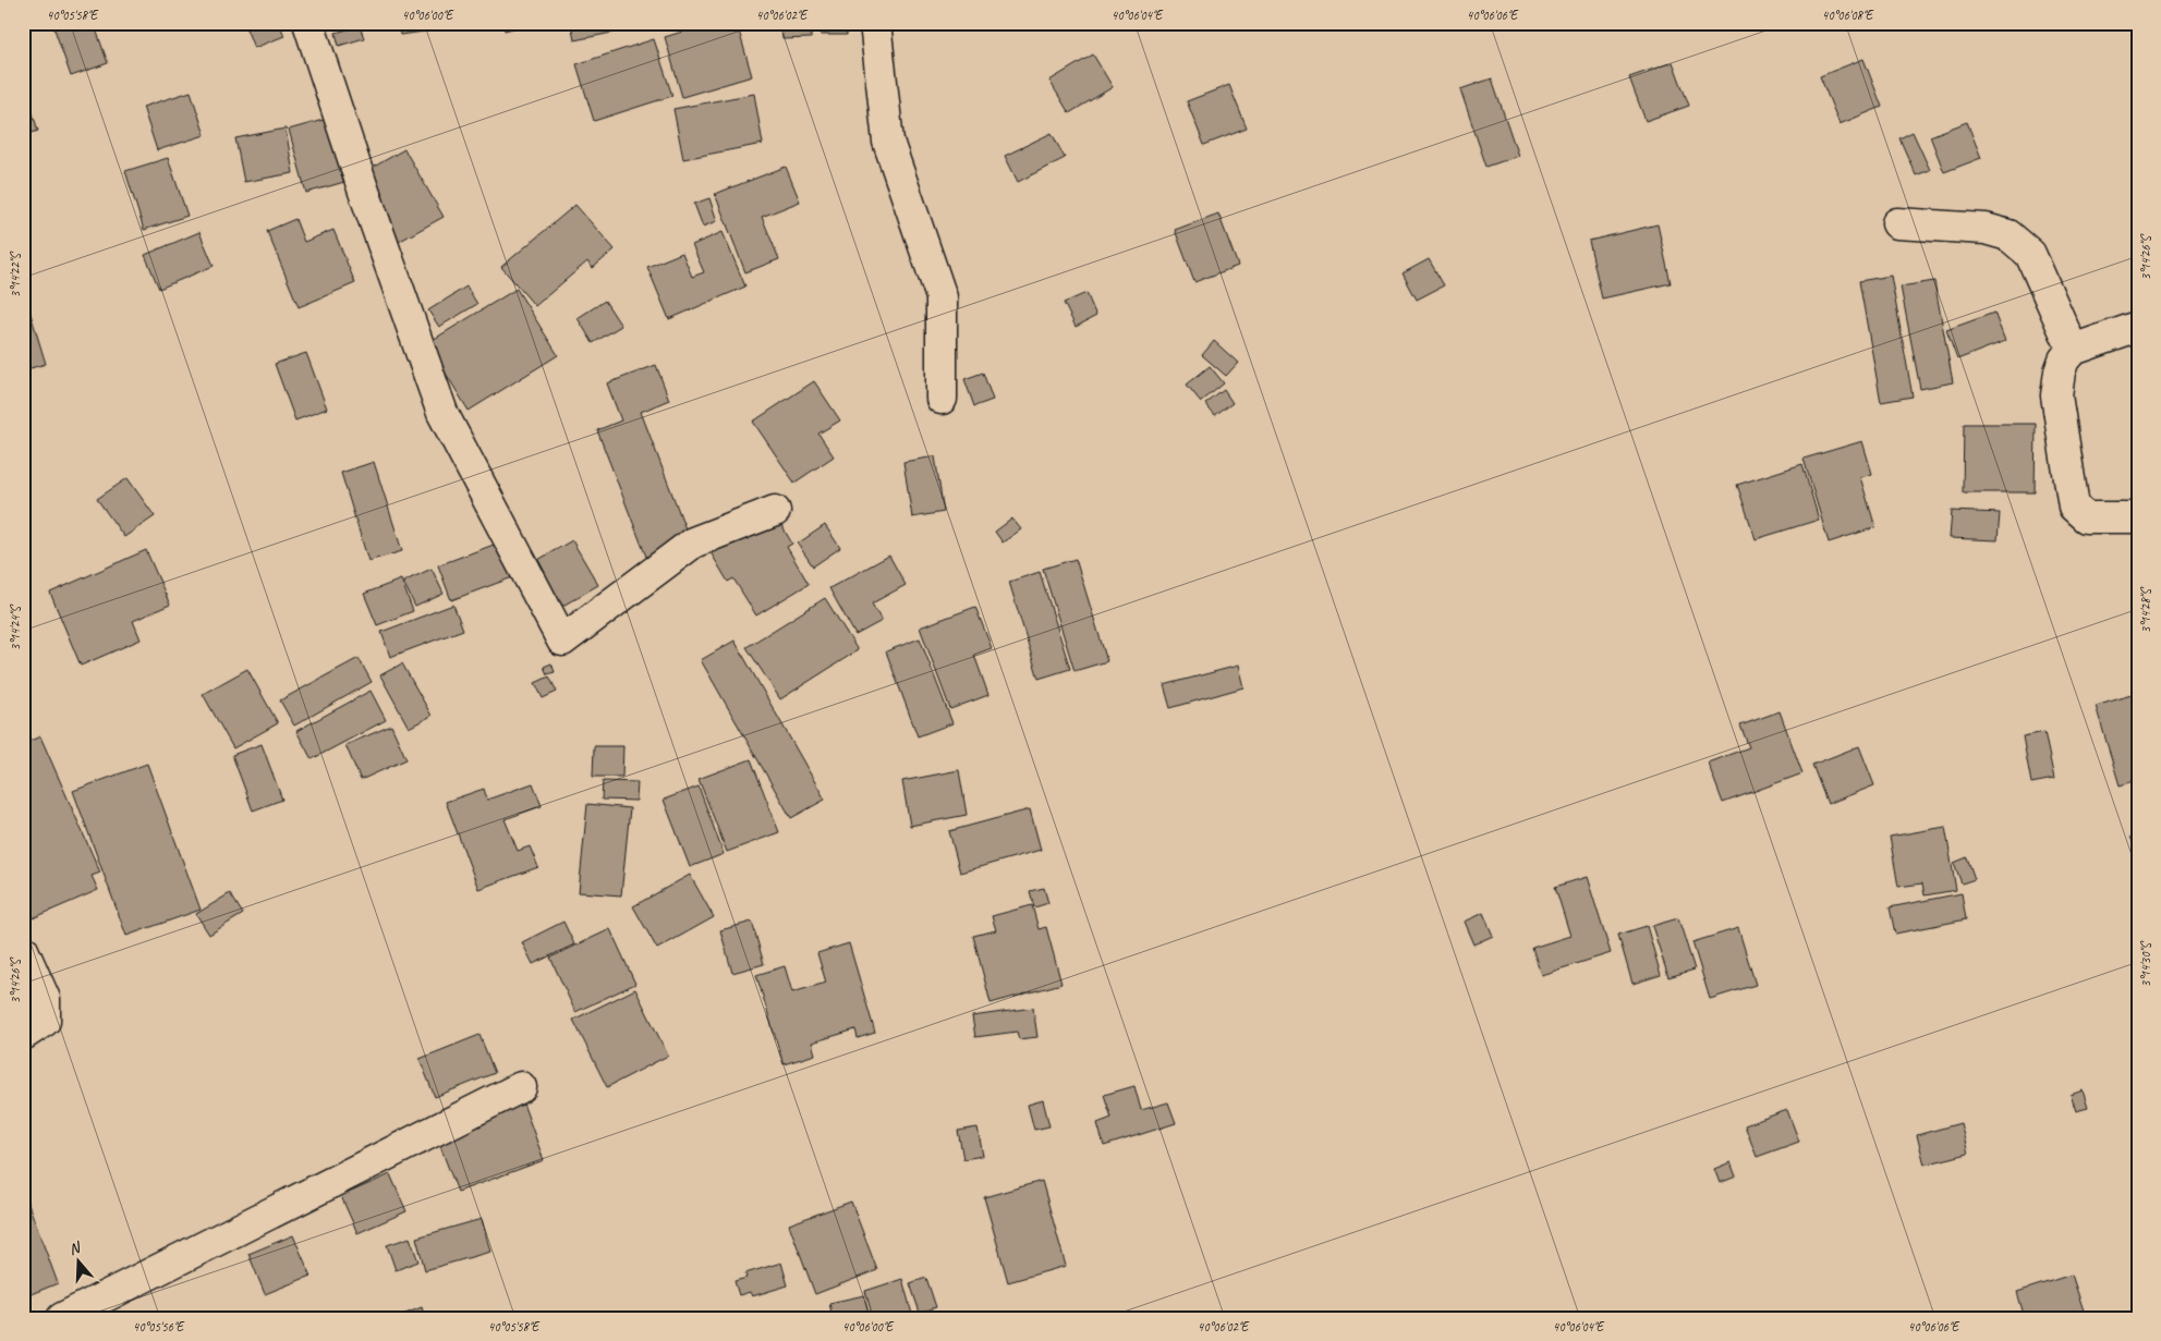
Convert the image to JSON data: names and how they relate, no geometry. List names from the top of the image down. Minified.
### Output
{"north":"top","coordinates":["40°05'58\"E","40°06'00\"E","40°06'02\"E","40°06'04\"E","40°06'06\"E","40°06'08\"E","3°14'26\"S","3°14'22\"S","3°14'28\"S","3°14'24\"S","3°14'30\"S","40°05'56\"E"]}
